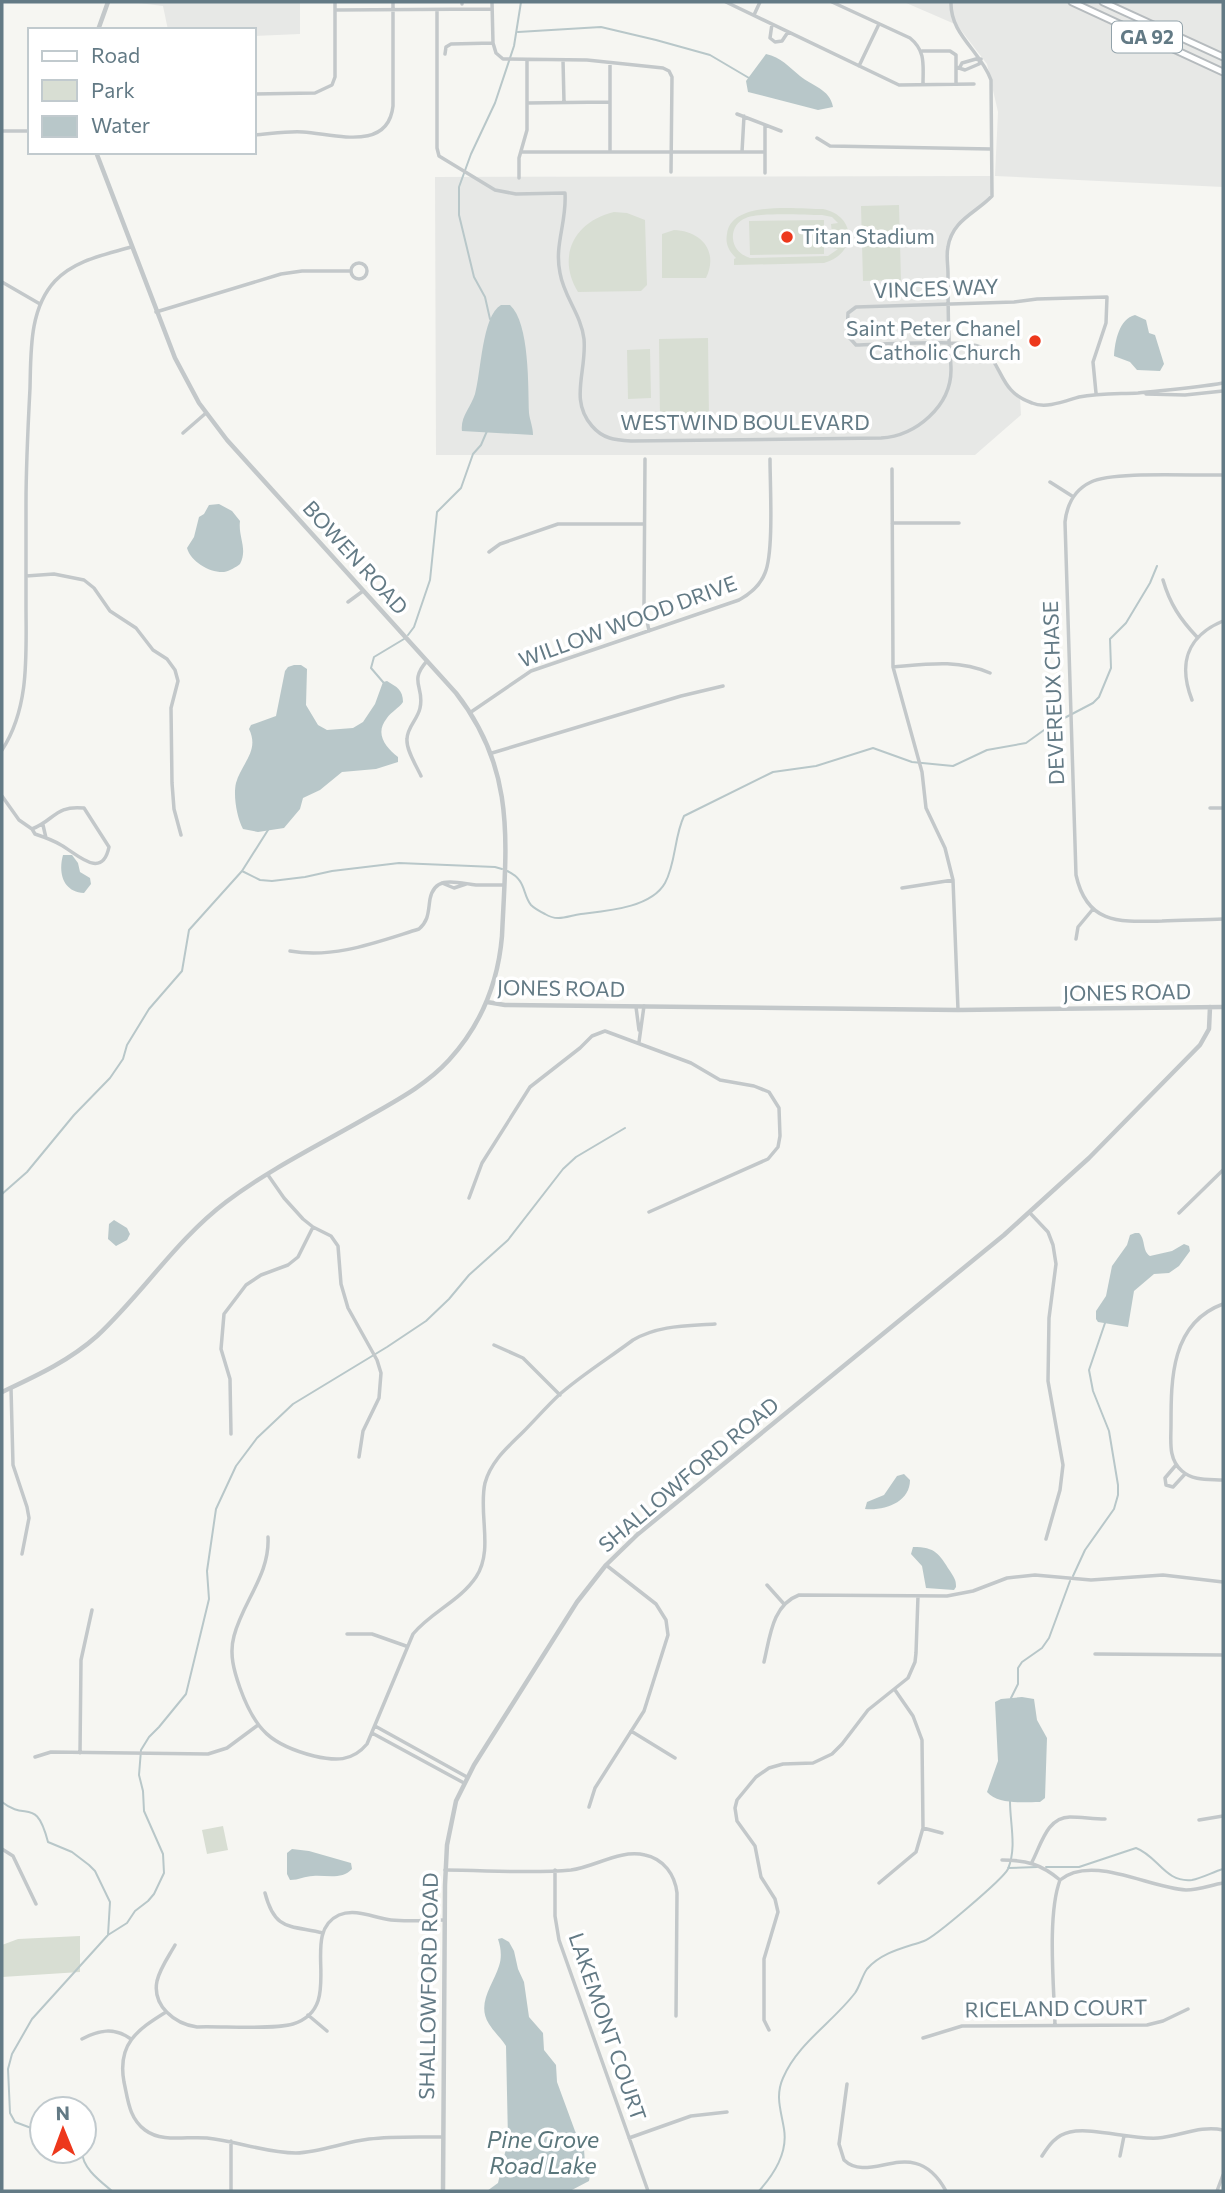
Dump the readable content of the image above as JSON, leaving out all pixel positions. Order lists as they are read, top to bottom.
{
  "streets": {
    "main road": ["GA 92"],
    "street": [
      "VINCES WAY",
      "WESTWIND BOULEVARD",
      "BOWEN ROAD",
      "WILLOW WOOD DRIVE",
      "DEVEREUX CHASE",
      "JONES ROAD",
      "SHALLOWFORD ROAD",
      "RICELAND COURT",
      "LAKEMONT COURT"
    ]
  },
  "crossings": [
    ["VINCES WAY", "WESTWIND BOULEVARD"],
    ["BOWEN ROAD", "WILLOW WOOD DRIVE"],
    ["BOWEN ROAD", "JONES ROAD"],
    ["JONES ROAD", "SHALLOWFORD ROAD"]
  ],
  "water": ["Pine Grove Road Lake"],
  "places": ["Titan Stadium", "Saint Peter Chanel Catholic Church"],
  "legend": ["Road", "Park", "Water"],
  "north": "top"
}
